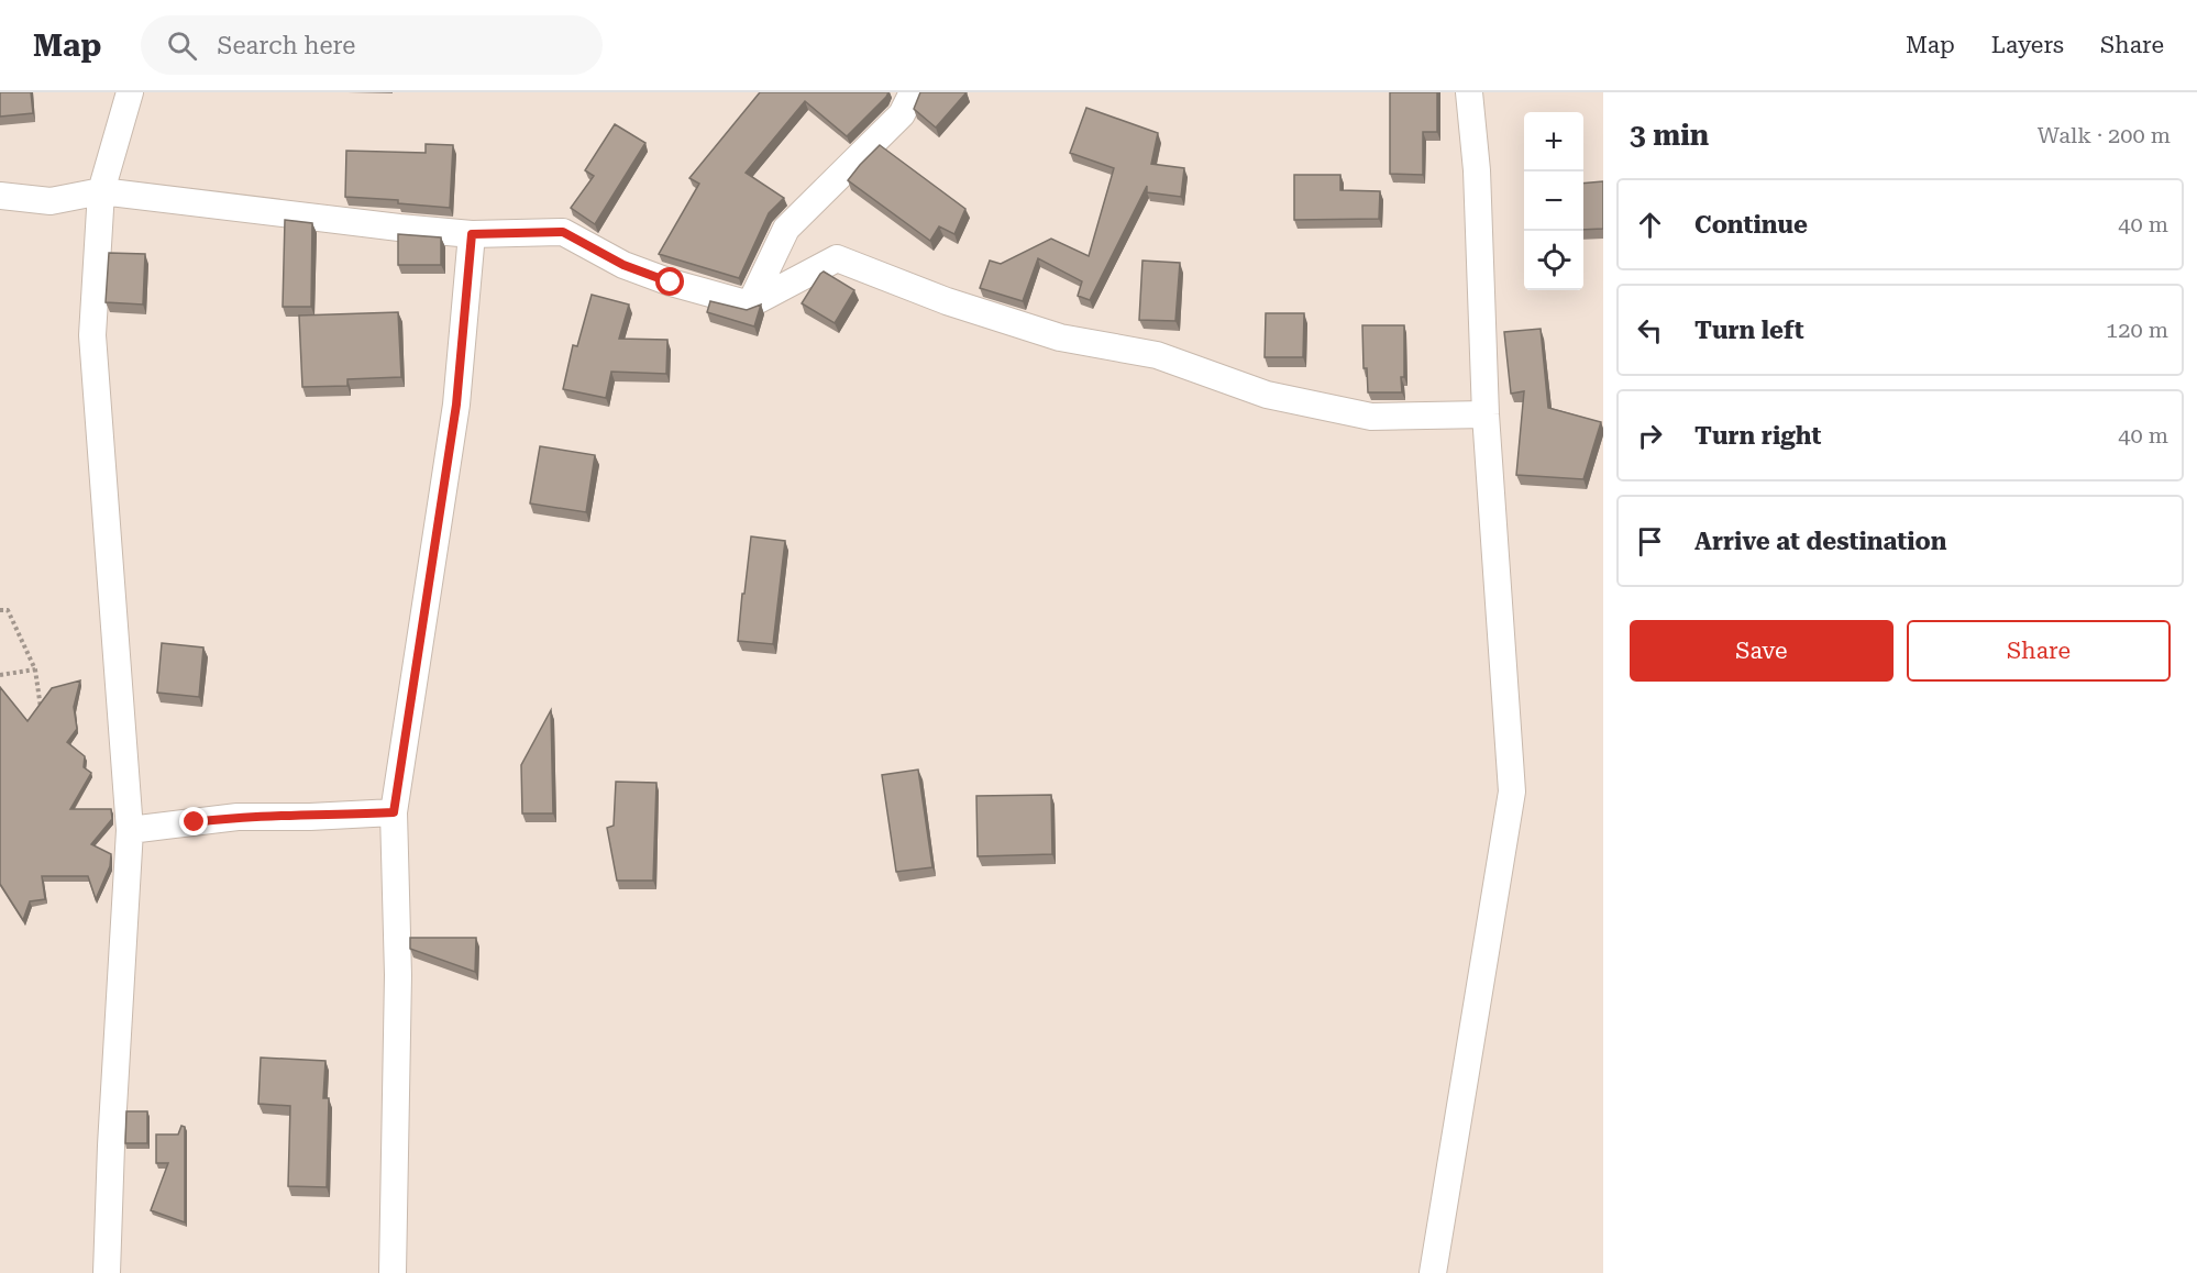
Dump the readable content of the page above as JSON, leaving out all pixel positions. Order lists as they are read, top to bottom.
{
  "page": {
    "header": "Map",
    "search": "Search here",
    "nav": ["Map", "Layers", "Share"],
    "heading": ["3 min", "Walk · 200 m"],
    "map_buttons": ["+", "−"],
    "list": [
      ["Continue", "40 m"],
      ["Turn left", "120 m"],
      ["Turn right", "40 m"],
      "Arrive at destination"
    ],
    "buttons": ["Save", "Share"]
  }
}
